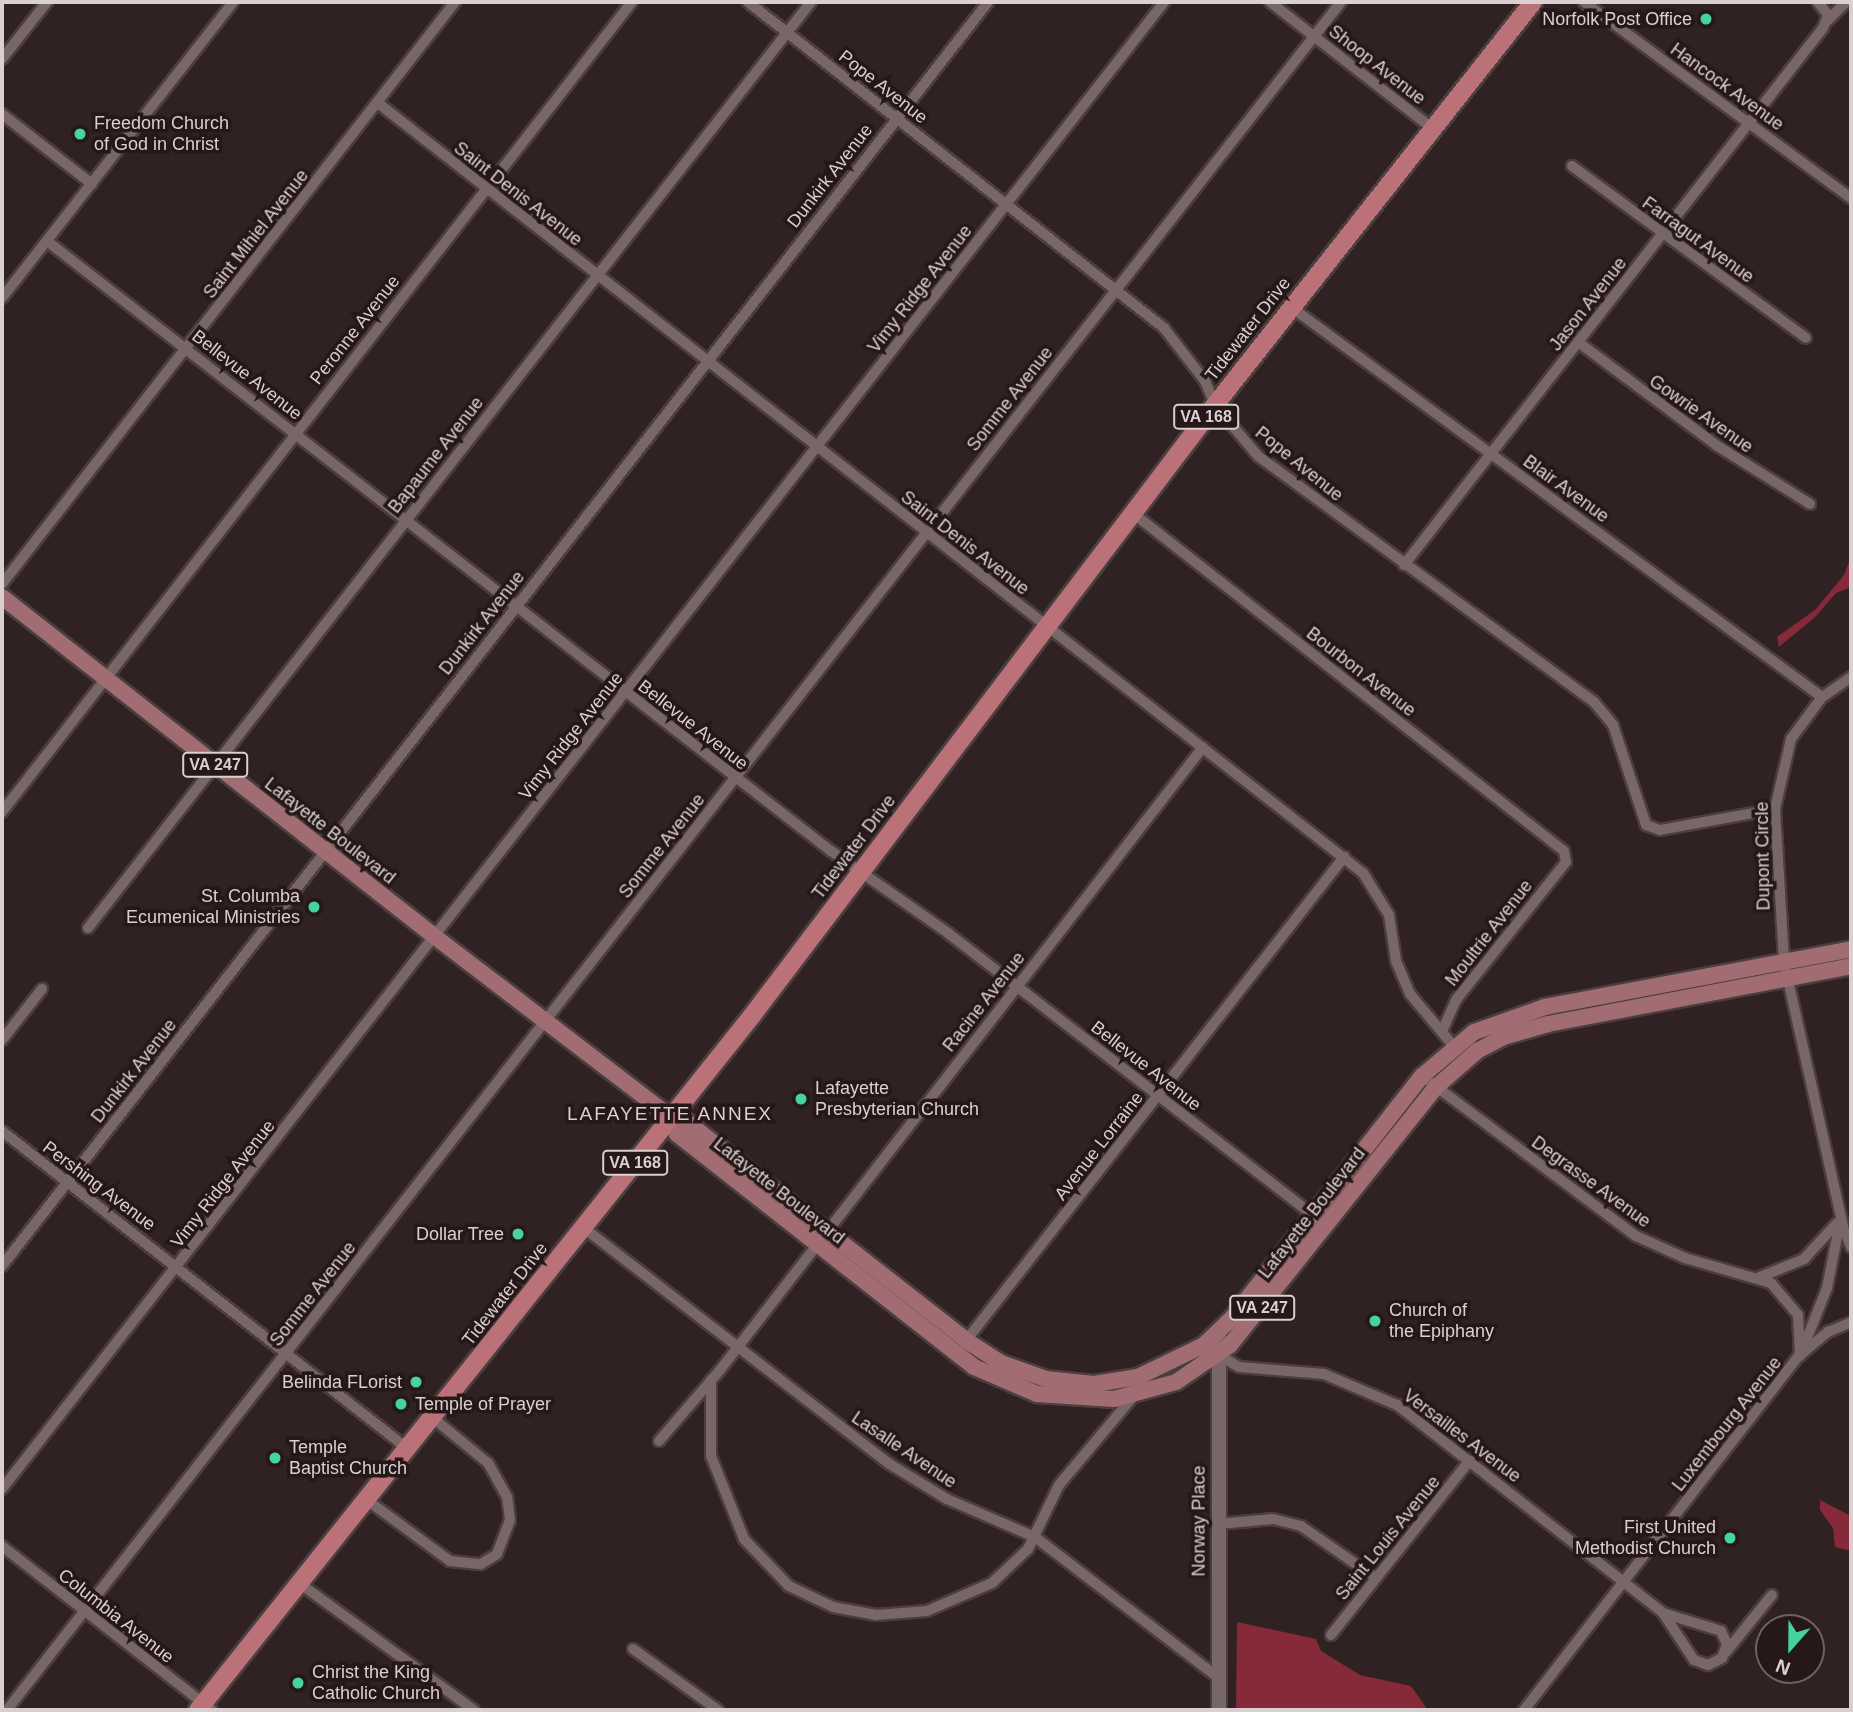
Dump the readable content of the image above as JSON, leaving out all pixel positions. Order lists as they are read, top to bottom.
{
  "streets": {
    "highway": ["Tidewater Drive", "VA 168"],
    "main road": ["VA 247", "Lafayette Boulevard"],
    "street": [
      "Shoop Avenue",
      "Pope Avenue",
      "Hancock Avenue",
      "Dunkirk Avenue",
      "Saint Denis Avenue",
      "Saint Mihiel Avenue",
      "Farragut Avenue",
      "Vimy Ridge Avenue",
      "Jason Avenue",
      "Peronne Avenue",
      "Bellevue Avenue",
      "Somme Avenue",
      "Gowrie Avenue",
      "Bapaume Avenue",
      "Blair Avenue",
      "Bourbon Avenue",
      "Dupont Circle",
      "Moultrie Avenue",
      "Racine Avenue",
      "Avenue Lorraine",
      "Degrasse Avenue",
      "Pershing Avenue",
      "Luxembourg Avenue",
      "Versailles Avenue",
      "Lasalle Avenue",
      "Norway Place",
      "Saint Louis Avenue",
      "Columbia Avenue"
    ]
  },
  "crossings": [
    ["Shoop Avenue", "Tidewater Drive"],
    ["Shoop Avenue", "Somme Avenue"],
    ["Pope Avenue", "Dunkirk Avenue"],
    ["Pope Avenue", "Vimy Ridge Avenue"],
    ["Pope Avenue", "Jason Avenue"],
    ["Pope Avenue", "Tidewater Drive"],
    ["Pope Avenue", "Somme Avenue"],
    ["Pope Avenue", "Bapaume Avenue"],
    ["Pope Avenue", "Dupont Circle"],
    ["Hancock Avenue", "Jason Avenue"],
    ["Dunkirk Avenue", "Saint Denis Avenue"],
    ["Dunkirk Avenue", "Bellevue Avenue"],
    ["Dunkirk Avenue", "Lafayette Boulevard"],
    ["Dunkirk Avenue", "Pershing Avenue"],
    ["Saint Denis Avenue", "Saint Mihiel Avenue"],
    ["Saint Denis Avenue", "Vimy Ridge Avenue"],
    ["Saint Denis Avenue", "Tidewater Drive"],
    ["Saint Denis Avenue", "Peronne Avenue"],
    ["Saint Denis Avenue", "Somme Avenue"],
    ["Saint Denis Avenue", "Bapaume Avenue"],
    ["Saint Denis Avenue", "Lafayette Boulevard"],
    ["Saint Denis Avenue", "Moultrie Avenue"],
    ["Saint Denis Avenue", "Racine Avenue"],
    ["Saint Denis Avenue", "Avenue Lorraine"],
    ["Saint Mihiel Avenue", "Bellevue Avenue"],
    ["Farragut Avenue", "Jason Avenue"],
    ["Vimy Ridge Avenue", "Bellevue Avenue"],
    ["Vimy Ridge Avenue", "Lafayette Boulevard"],
    ["Vimy Ridge Avenue", "Pershing Avenue"],
    ["Jason Avenue", "Gowrie Avenue"],
    ["Jason Avenue", "Blair Avenue"],
    ["Tidewater Drive", "Bellevue Avenue"],
    ["Tidewater Drive", "Blair Avenue"],
    ["Tidewater Drive", "Bourbon Avenue"],
    ["Tidewater Drive", "Lafayette Boulevard"],
    ["Tidewater Drive", "Pershing Avenue"],
    ["Tidewater Drive", "Lasalle Avenue"],
    ["Tidewater Drive", "Columbia Avenue"],
    ["Peronne Avenue", "Bellevue Avenue"],
    ["Peronne Avenue", "Lafayette Boulevard"],
    ["Bellevue Avenue", "Somme Avenue"],
    ["Bellevue Avenue", "Bapaume Avenue"],
    ["Bellevue Avenue", "Lafayette Boulevard"],
    ["Bellevue Avenue", "Racine Avenue"],
    ["Bellevue Avenue", "Avenue Lorraine"],
    ["Somme Avenue", "Lafayette Boulevard"],
    ["Somme Avenue", "Pershing Avenue"],
    ["Somme Avenue", "Columbia Avenue"],
    ["Bapaume Avenue", "Lafayette Boulevard"],
    ["Blair Avenue", "Dupont Circle"],
    ["Bourbon Avenue", "Moultrie Avenue"],
    ["Lafayette Boulevard", "Dupont Circle"],
    ["Lafayette Boulevard", "Racine Avenue"],
    ["Lafayette Boulevard", "Avenue Lorraine"],
    ["Lafayette Boulevard", "Degrasse Avenue"],
    ["Lafayette Boulevard", "Versailles Avenue"],
    ["Lafayette Boulevard", "Norway Place"],
    ["Dupont Circle", "Luxembourg Avenue"],
    ["Racine Avenue", "Lasalle Avenue"],
    ["Degrasse Avenue", "Luxembourg Avenue"],
    ["Luxembourg Avenue", "Versailles Avenue"],
    ["Versailles Avenue", "Norway Place"],
    ["Versailles Avenue", "Saint Louis Avenue"],
    ["Lasalle Avenue", "Norway Place"]
  ],
  "districts": ["LAFAYETTE ANNEX"],
  "places": [
    "Norfolk Post Office",
    "Freedom Church of God in Christ",
    "St. Columba Ecumenical Ministries",
    "Lafayette Presbyterian Church",
    "Dollar Tree",
    "Church of the Epiphany",
    "Belinda FLorist",
    "Temple of Prayer",
    "Temple Baptist Church",
    "First United Methodist Church",
    "Christ the King Catholic Church"
  ],
  "north": "bottom"
}
